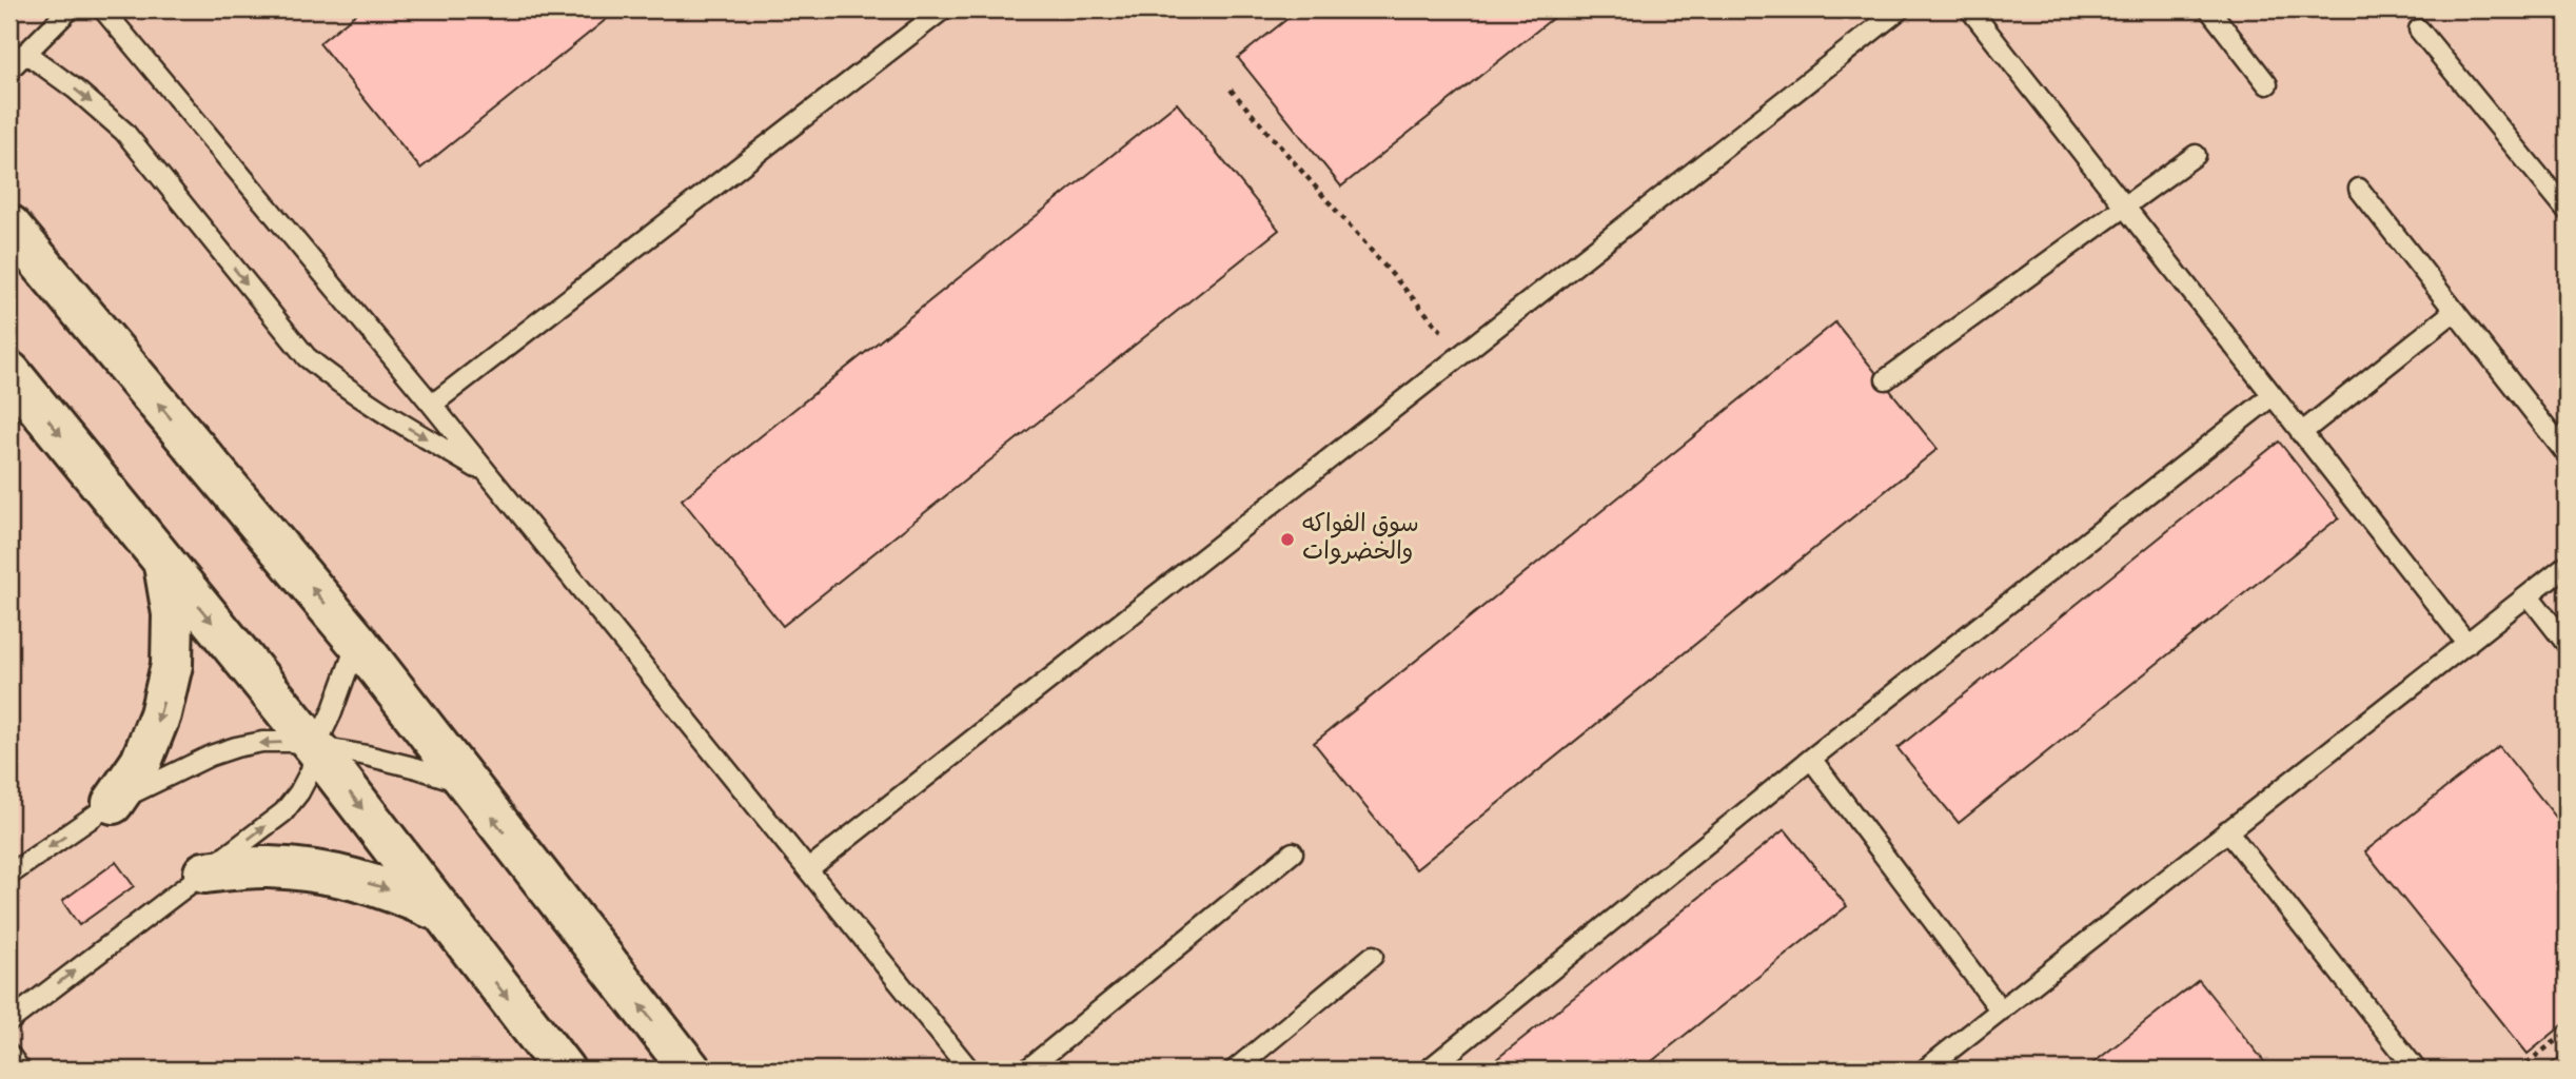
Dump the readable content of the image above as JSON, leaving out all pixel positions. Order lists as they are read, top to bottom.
{
  "places": ["سوق الفواكه والخضروات"]
}
